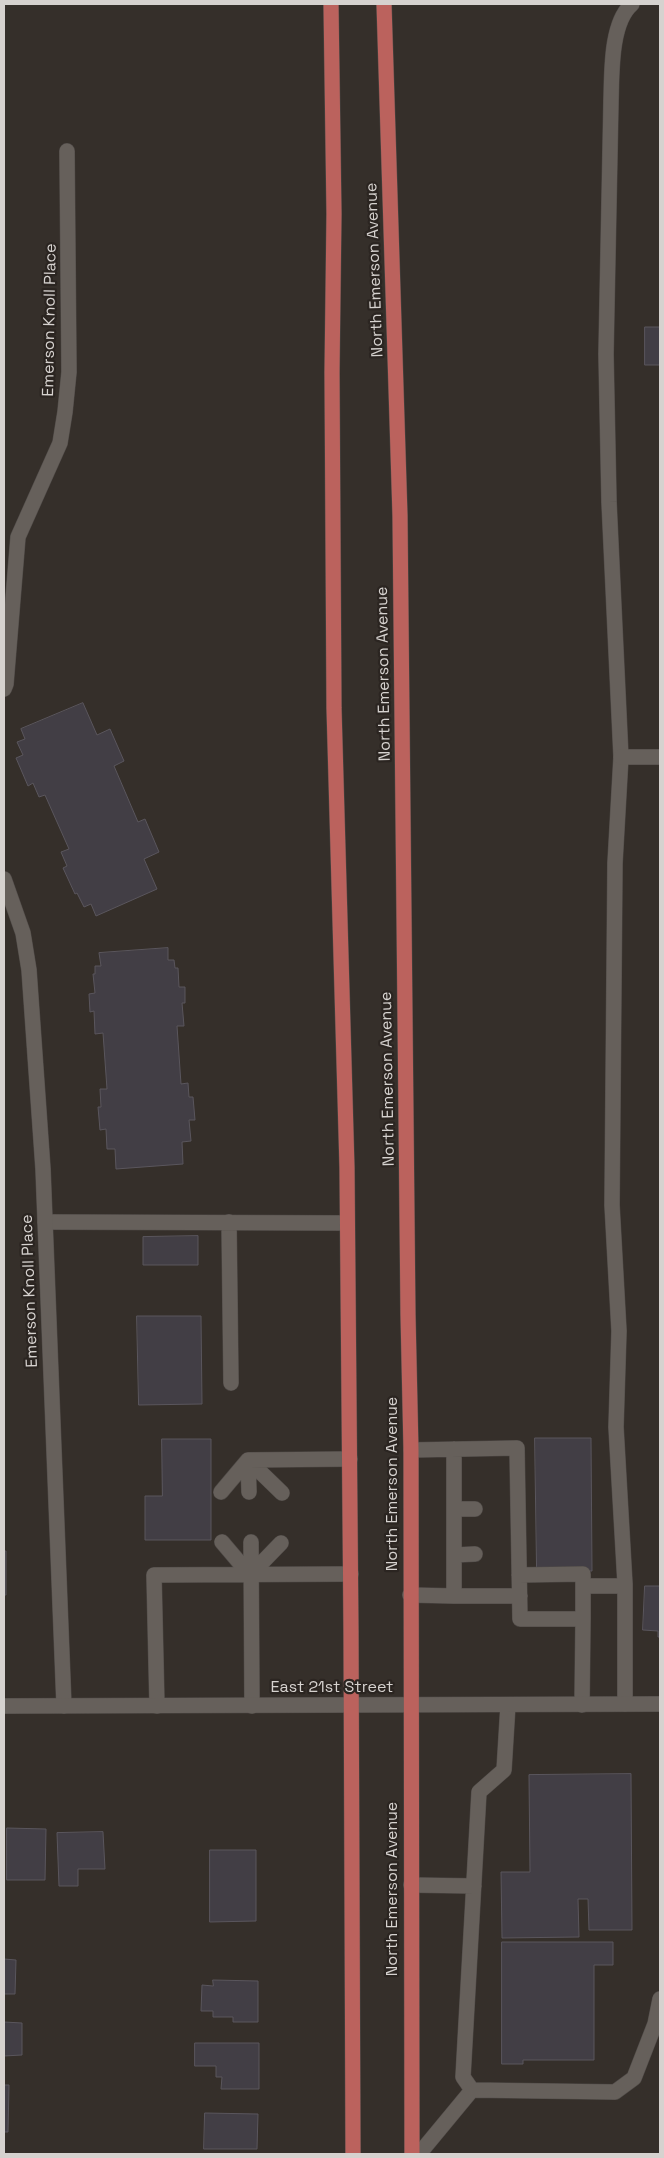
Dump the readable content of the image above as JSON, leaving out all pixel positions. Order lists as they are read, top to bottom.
{
  "streets": {
    "main road": ["North Emerson Avenue"],
    "street": ["Emerson Knoll Place", "East 21st Street"]
  },
  "crossings": [
    ["North Emerson Avenue", "East 21st Street"],
    ["Emerson Knoll Place", "East 21st Street"]
  ]
}
